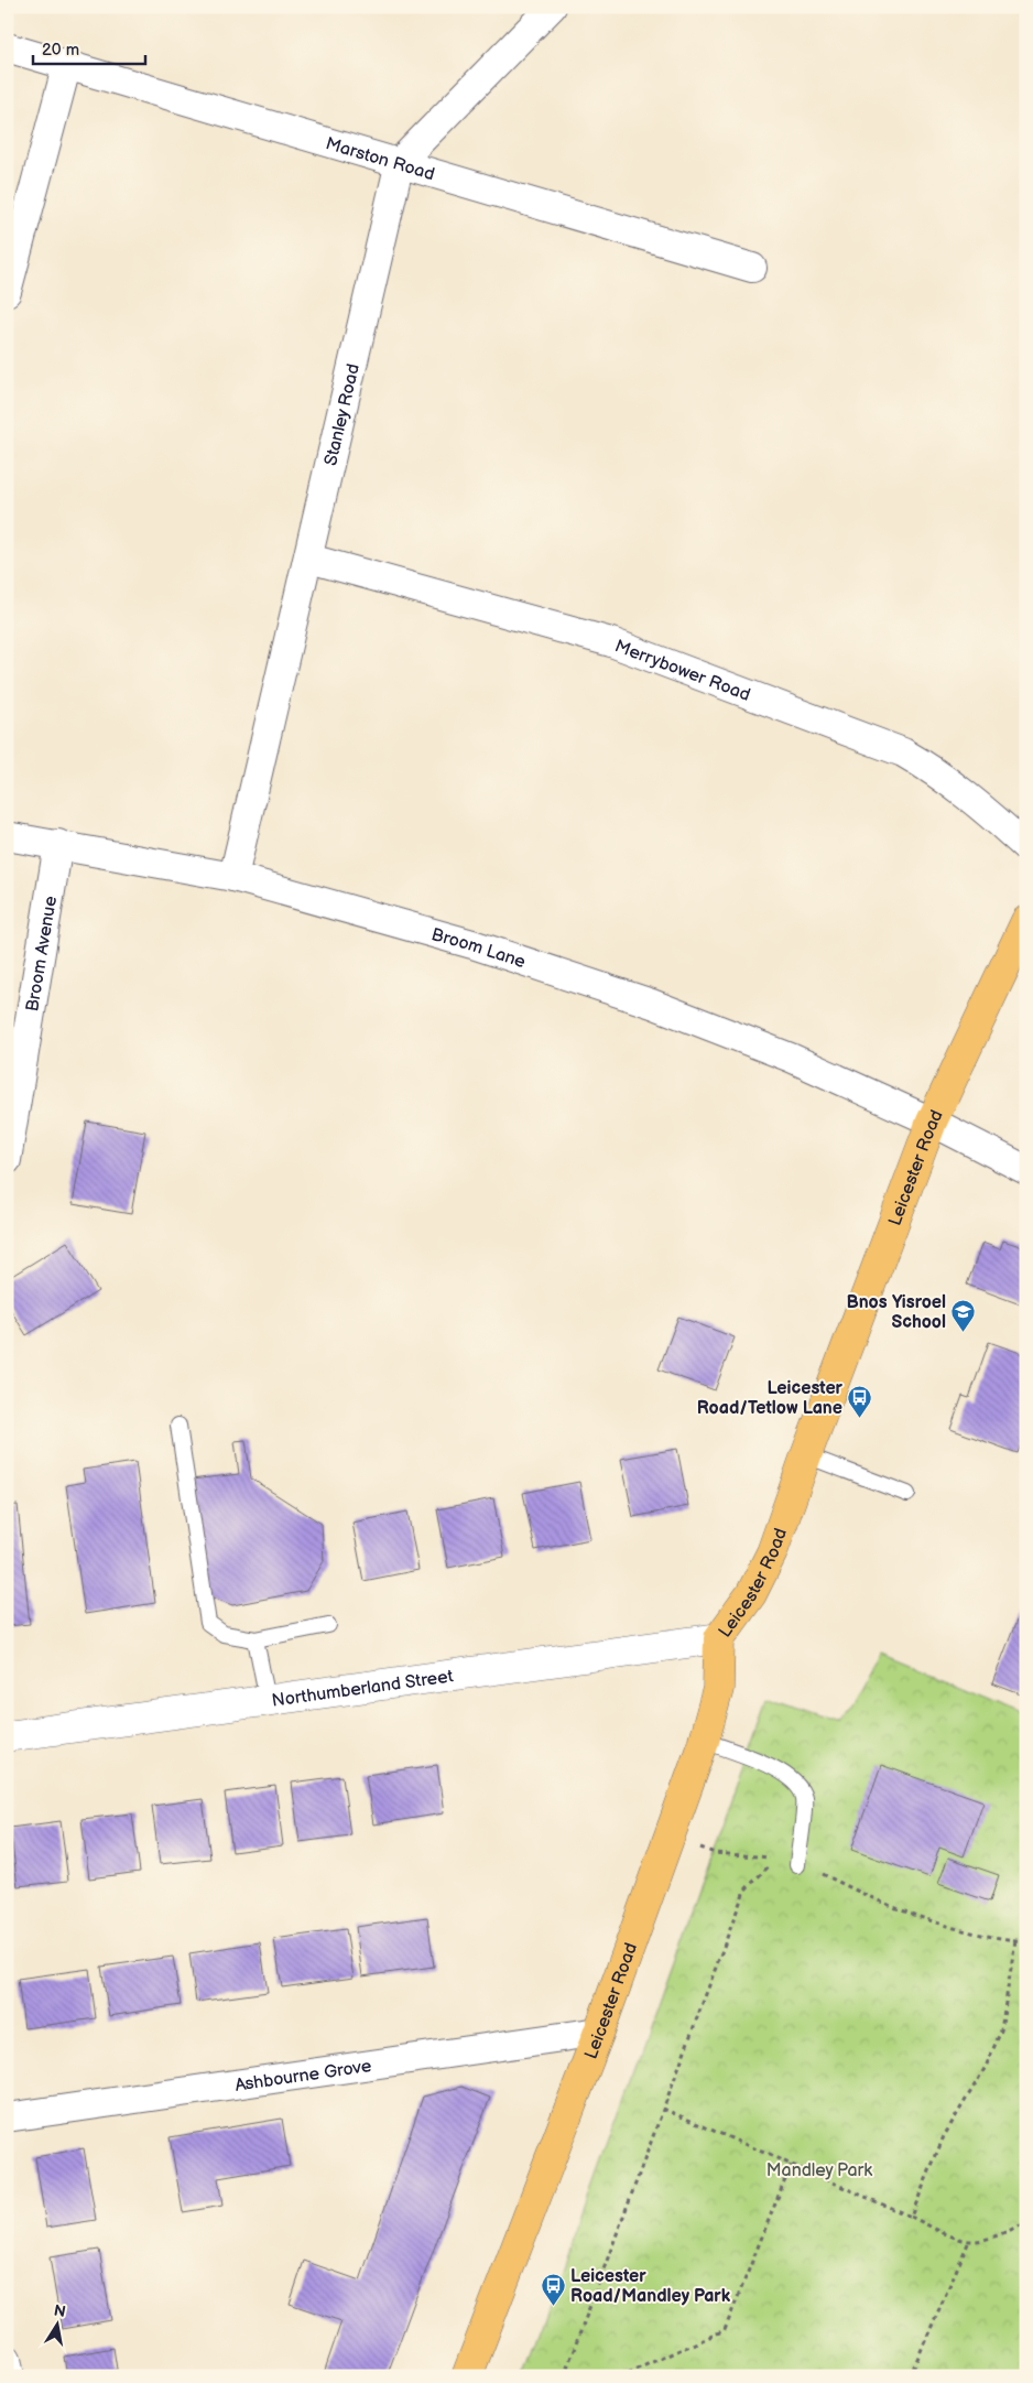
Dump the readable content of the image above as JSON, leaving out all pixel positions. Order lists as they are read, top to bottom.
{
  "streets": {
    "main road": ["Leicester Road"],
    "street": [
      "Marston Road",
      "Stanley Road",
      "Merrybower Road",
      "Broom Lane",
      "Broom Avenue",
      "Northumberland Street",
      "Ashbourne Grove"
    ]
  },
  "crossings": [
    ["Marston Road", "Stanley Road"],
    ["Stanley Road", "Merrybower Road"],
    ["Stanley Road", "Broom Lane"],
    ["Broom Lane", "Broom Avenue"],
    ["Broom Lane", "Leicester Road"],
    ["Leicester Road", "Northumberland Street"],
    ["Leicester Road", "Ashbourne Grove"]
  ],
  "parks": ["Mandley Park"],
  "places": {
    "school or university": ["Bnos Yisroel School"],
    "bus stop": ["Leicester Road/Tetlow Lane", "Leicester Road/Mandley Park"]
  },
  "scale_bar": "20 m",
  "north": "top"
}
